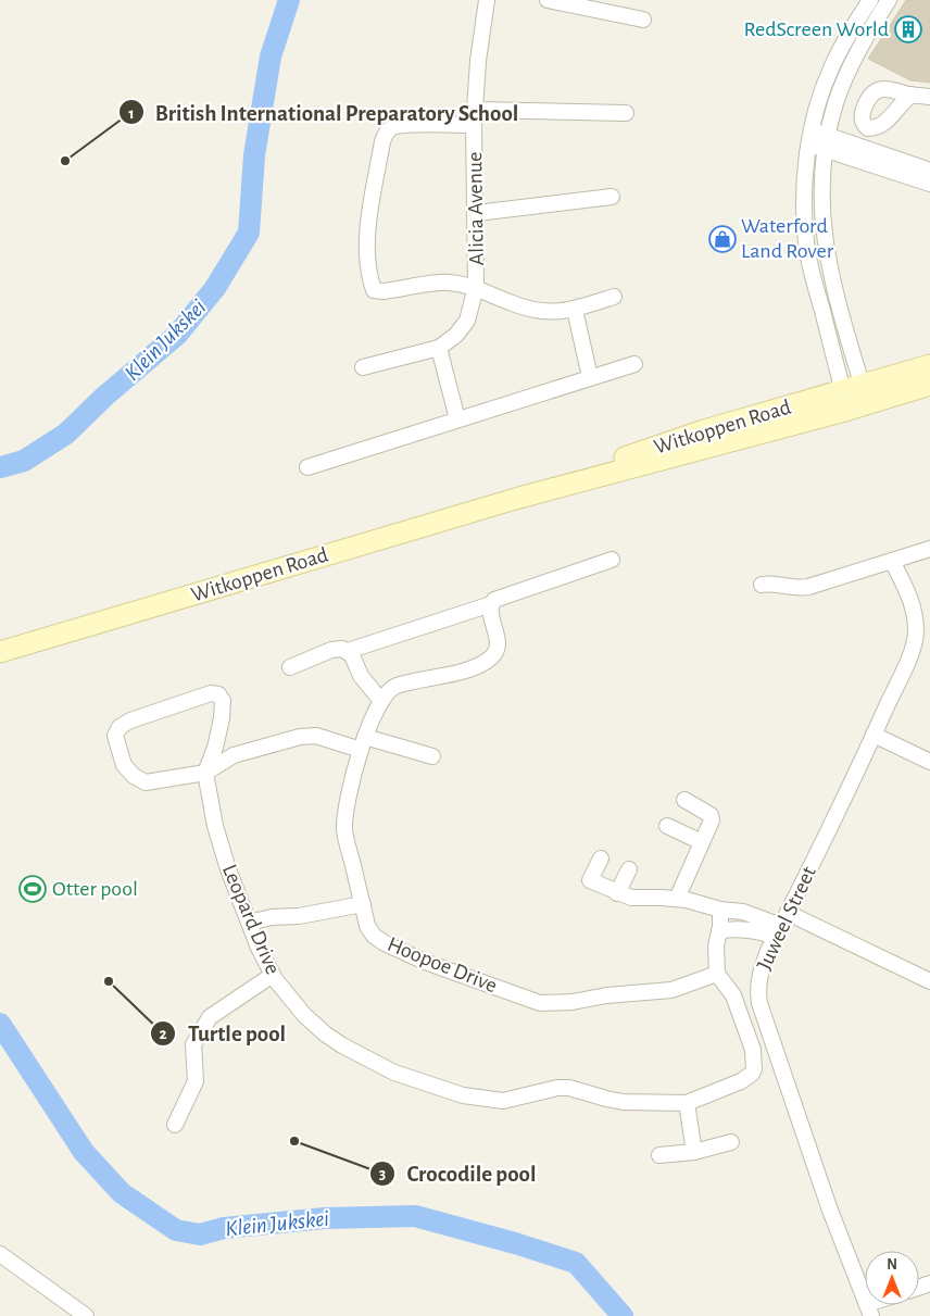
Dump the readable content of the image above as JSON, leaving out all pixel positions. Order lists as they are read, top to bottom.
{
  "streets": {
    "main road": ["Witkoppen Road"],
    "street": [
      "Alicia Avenue",
      "Juweel Street",
      "Leopard Drive",
      "Hoopoe Drive"
    ]
  },
  "crossings": [
    ["Leopard Drive", "Hoopoe Drive"]
  ],
  "water": ["Klein Jukskei"],
  "places": {
    "building": ["RedScreen World"],
    "other": ["British International Preparatory School", "Turtle pool", "Crocodile pool"],
    "shop": ["Waterford Land Rover"],
    "sports": ["Otter pool"]
  },
  "north": "top"
}
